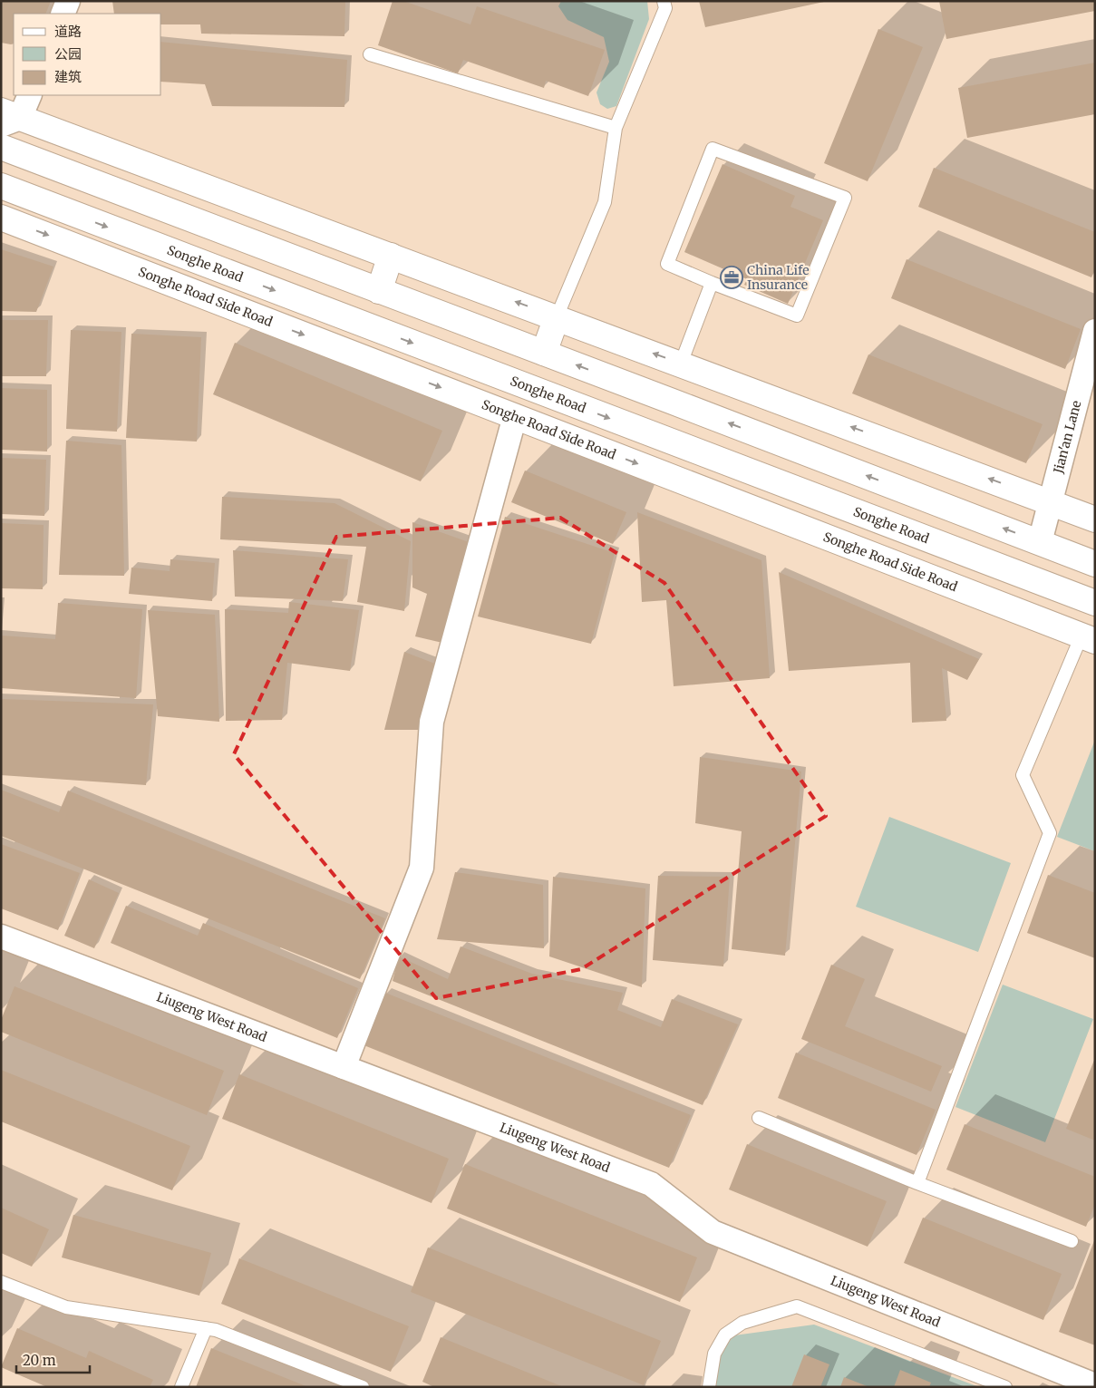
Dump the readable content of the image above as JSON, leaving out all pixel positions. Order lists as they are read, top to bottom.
{
  "streets": {
    "street": [
      "Songhe Road",
      "Songhe Road Side Road",
      "Jian'an Lane",
      "Liugeng West Road"
    ]
  },
  "places": {
    "office": ["China Life Insurance"]
  },
  "legend": ["道路", "公园", "建筑"],
  "scale_bar": "20 m"
}
